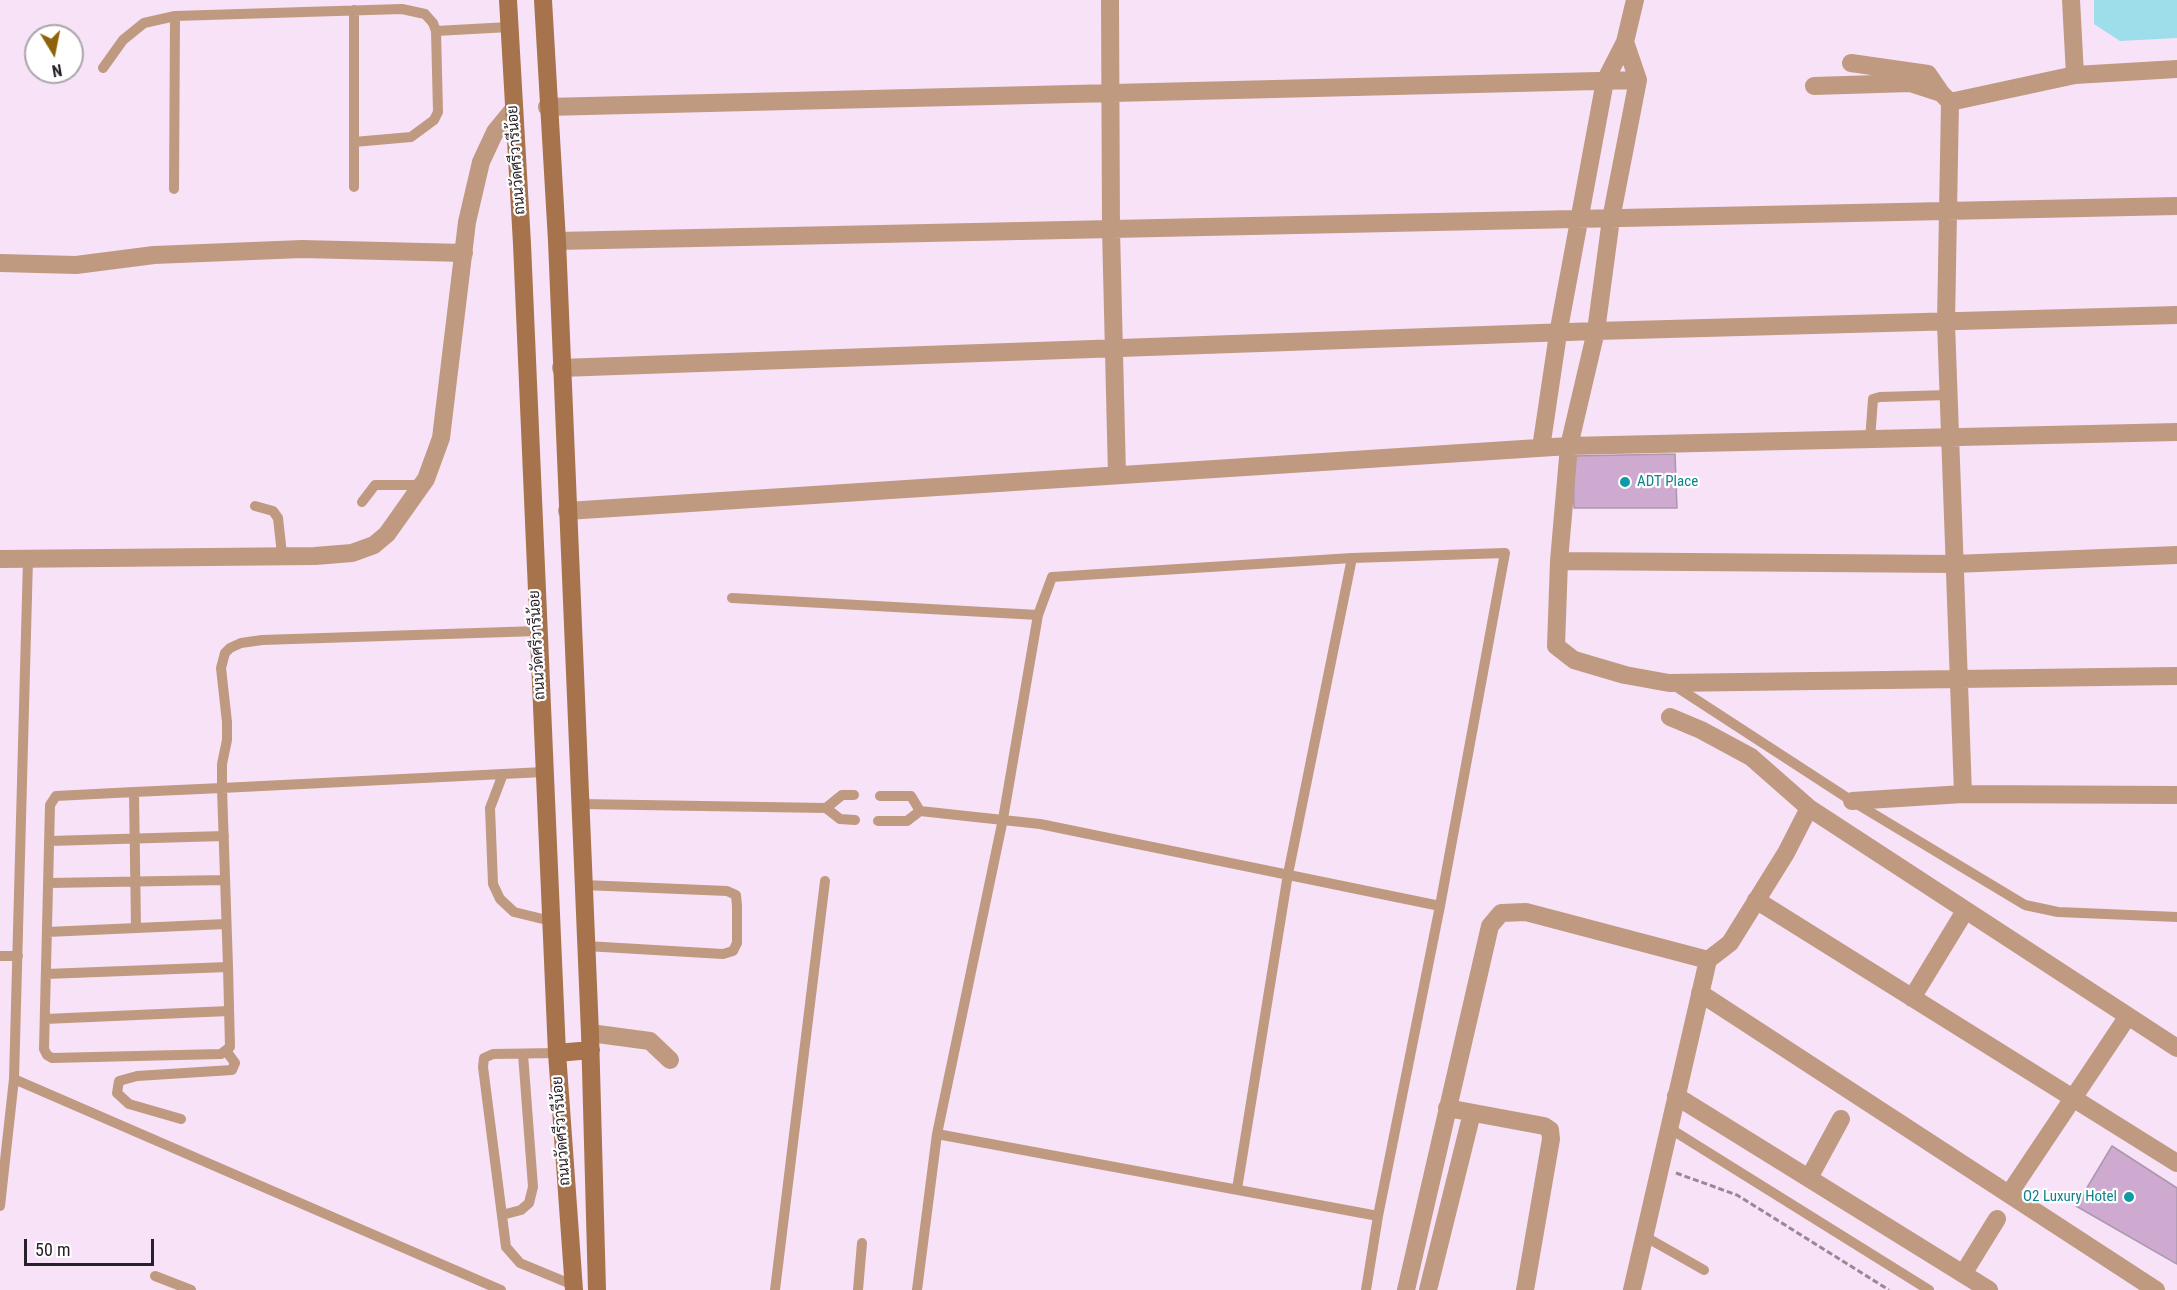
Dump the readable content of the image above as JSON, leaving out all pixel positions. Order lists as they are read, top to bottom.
{
  "streets": {
    "main road": ["ถนนวัดศรีวารีน้อย"]
  },
  "places": ["ADT Place", "O2 Luxury Hotel"],
  "scale_bar": "50 m",
  "north": "bottom"
}
